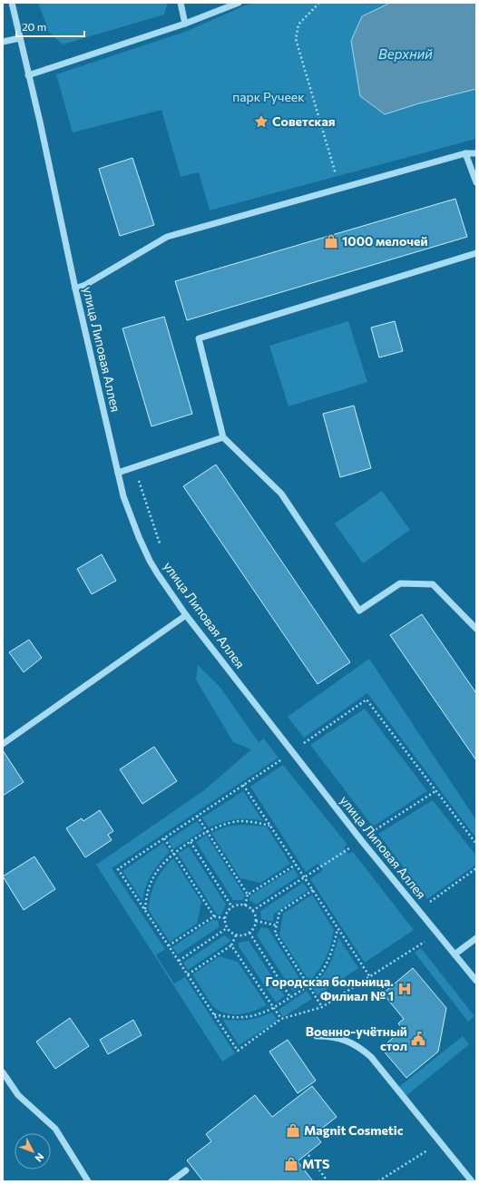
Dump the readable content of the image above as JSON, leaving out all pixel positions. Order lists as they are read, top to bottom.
{
  "streets": {
    "street": ["улица Липовая Аллея"]
  },
  "water": ["Верхний"],
  "parks": ["парк Ручеек"],
  "places": {
    "place": ["Советская"],
    "shop": ["1000 мелочей", "Magnit Cosmetic", "MTS"],
    "hospital": ["Городская больница. Филиал № 1"],
    "public building": ["Военно-учётный стол"]
  },
  "scale_bar": "20 m",
  "north": "bottom right"
}
